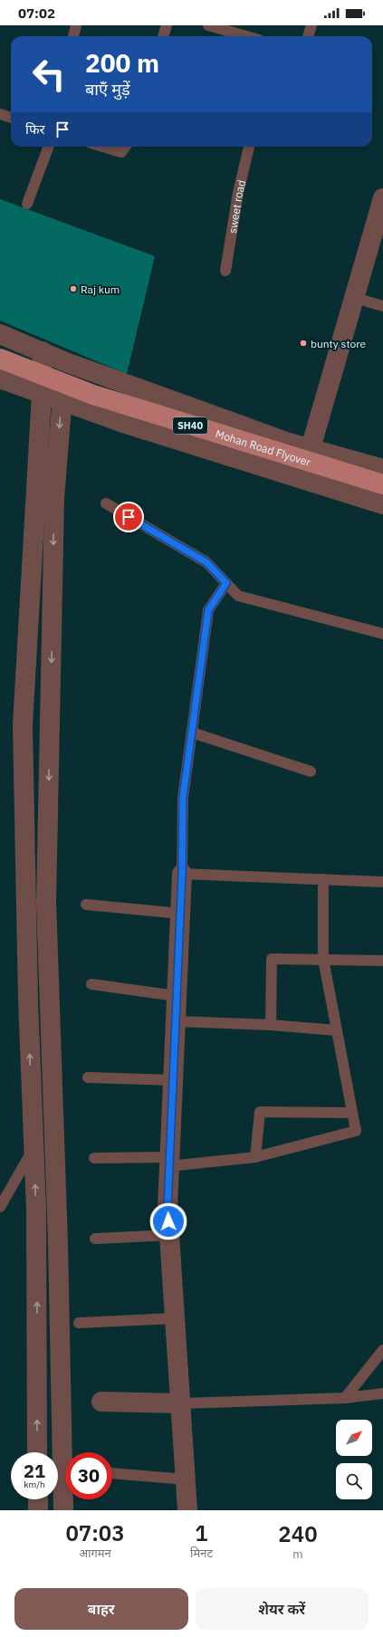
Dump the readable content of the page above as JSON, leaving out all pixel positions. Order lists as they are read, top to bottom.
{
  "streets": {
    "main road": ["SH40", "Mohan Road Flyover"],
    "lane": ["sweet road"]
  },
  "places": ["Raj kum", "bunty store"],
  "north": "top right",
  "page": {
    "status": "07:02",
    "turn": ["200 m", "बाएँ मुड़ें"],
    "then": "फिर",
    "speed": "21 km/h",
    "limit": "30",
    "eta": [
      "07:03",
      "आगमन",
      "1",
      "मिनट",
      "240",
      "m"
    ],
    "buttons": ["बाहर", "शेयर करें"]
  }
}
